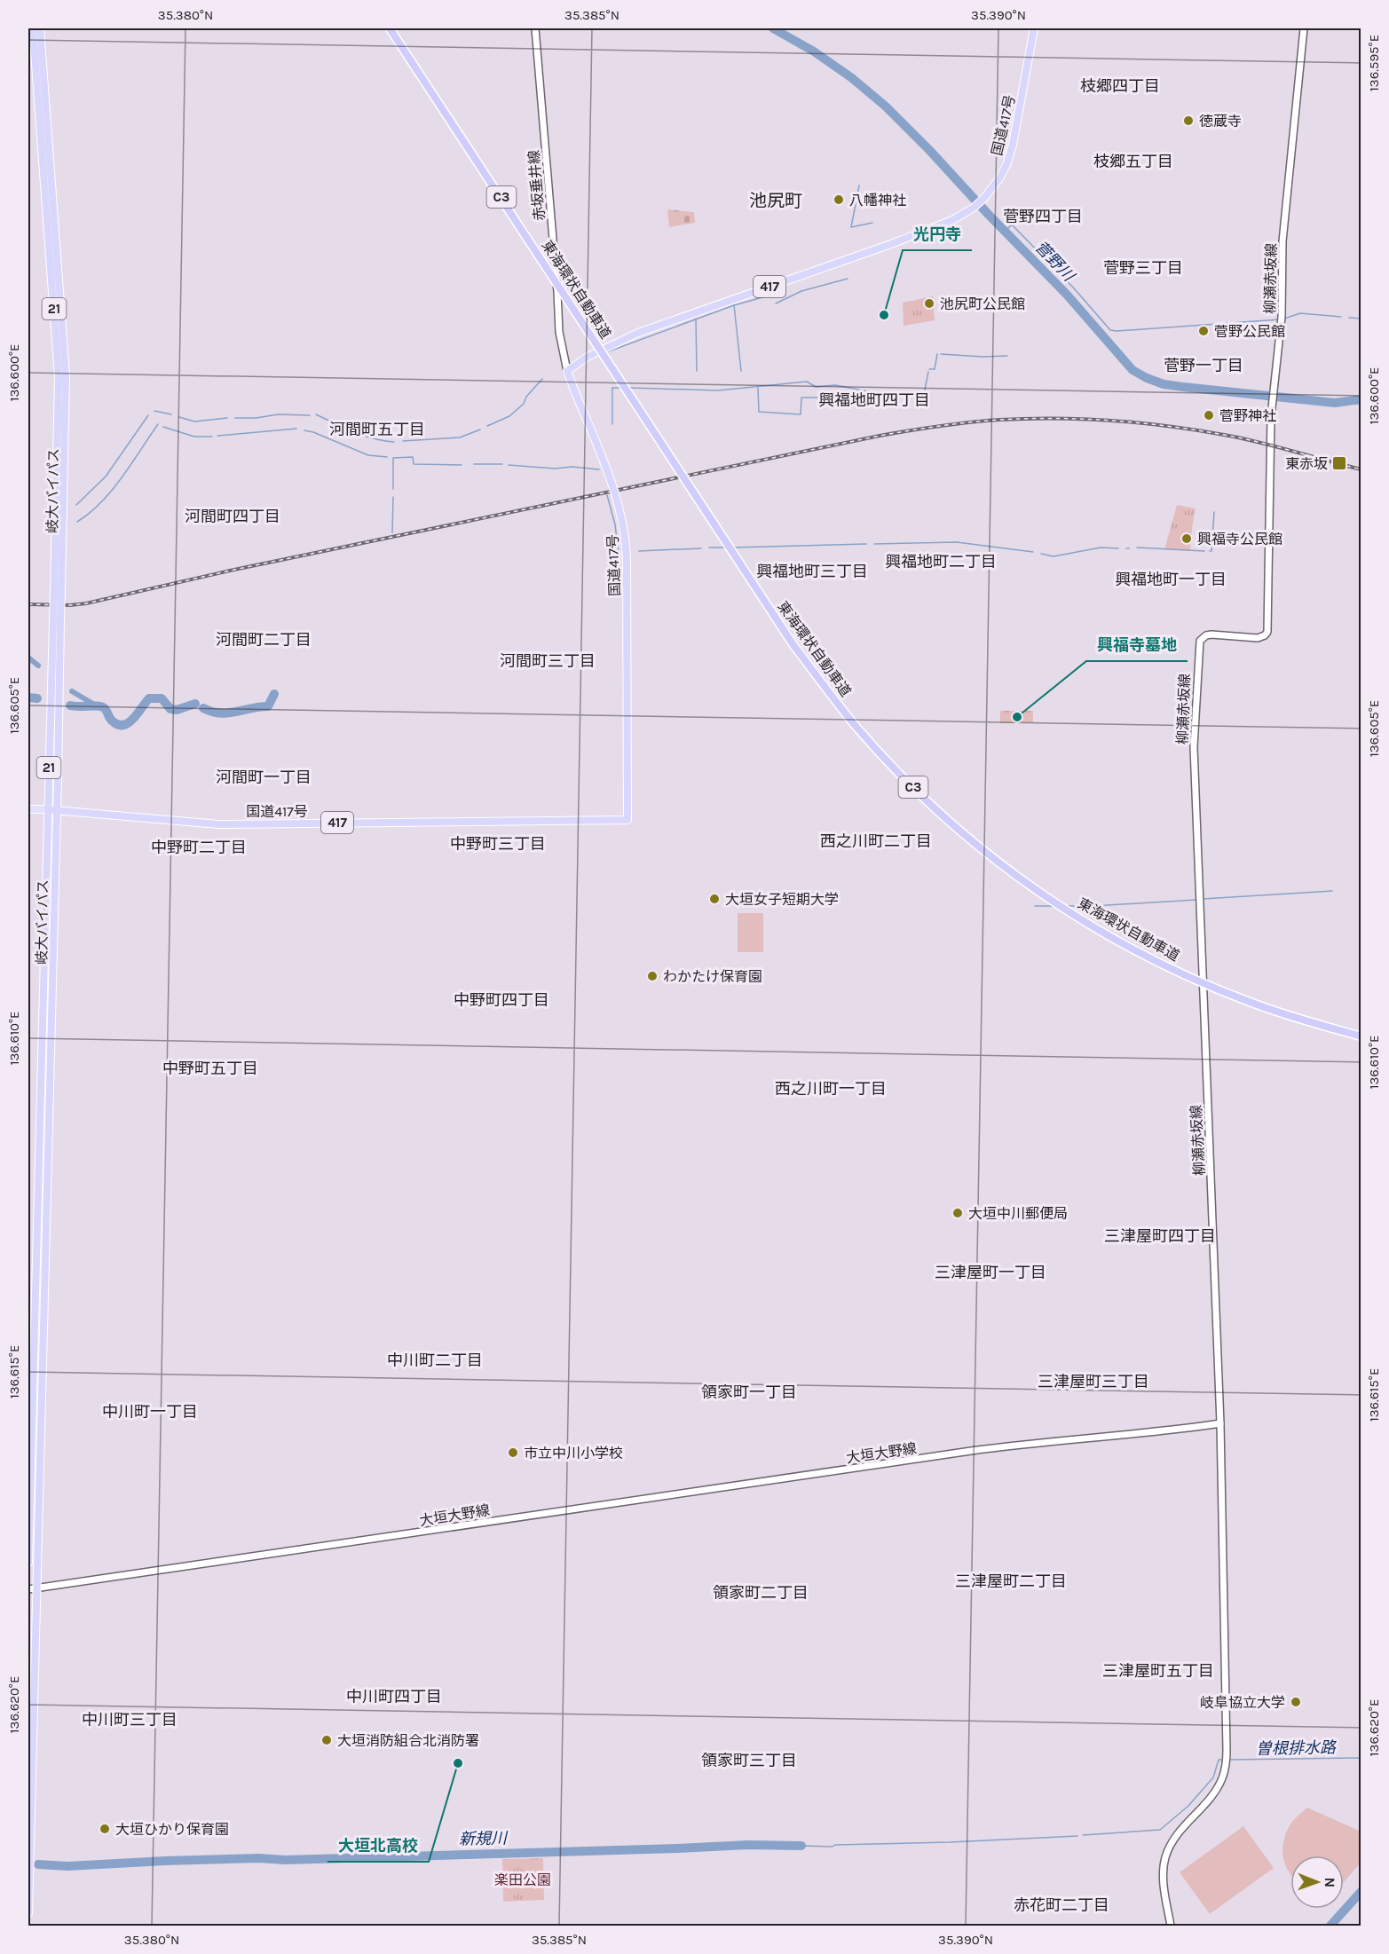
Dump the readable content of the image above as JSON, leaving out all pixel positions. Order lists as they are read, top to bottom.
{
  "streets": {
    "highway": [
      "国道417号",
      "C3",
      "417",
      "東海環状自動車道",
      "21",
      "岐大バイパス"
    ],
    "main road": ["赤坂垂井線", "柳瀬赤坂線", "大垣大野線"]
  },
  "crossings": [
    ["国道417号", "赤坂垂井線"],
    ["国道417号", "岐大バイパス"],
    ["柳瀬赤坂線", "大垣大野線"],
    ["岐大バイパス", "大垣大野線"]
  ],
  "districts": [
    "枝郷四丁目",
    "枝郷五丁目",
    "池尻町",
    "菅野四丁目",
    "菅野三丁目",
    "菅野一丁目",
    "興福地町四丁目",
    "河間町五丁目",
    "河間町四丁目",
    "興福地町二丁目",
    "興福地町三丁目",
    "興福地町一丁目",
    "河間町二丁目",
    "河間町三丁目",
    "河間町一丁目",
    "西之川町二丁目",
    "中野町三丁目",
    "中野町二丁目",
    "中野町四丁目",
    "中野町五丁目",
    "西之川町一丁目",
    "三津屋町四丁目",
    "三津屋町一丁目",
    "中川町二丁目",
    "三津屋町三丁目",
    "領家町一丁目",
    "中川町一丁目",
    "三津屋町二丁目",
    "領家町二丁目",
    "三津屋町五丁目",
    "中川町四丁目",
    "中川町三丁目",
    "領家町三丁目",
    "赤花町二丁目"
  ],
  "water": ["菅野川", "曽根排水路", "新規川"],
  "parks": ["楽田公園"],
  "places": {
    "other": [
      "徳蔵寺",
      "八幡神社",
      "池尻町公民館",
      "光円寺",
      "菅野公民館",
      "菅野神社",
      "興福寺公民館",
      "興福寺墓地",
      "大垣女子短期大学",
      "わかたけ保育園",
      "大垣中川郵便局",
      "市立中川小学校",
      "岐阜協立大学",
      "大垣消防組合北消防署",
      "大垣北高校",
      "大垣ひかり保育園"
    ],
    "transit": ["東赤坂"]
  },
  "north": "right",
  "coordinates": [
    "35.380°N",
    "35.385°N",
    "35.390°N",
    "136.595°E",
    "136.600°E",
    "136.605°E",
    "136.610°E",
    "136.615°E",
    "136.620°E"
  ]
}
